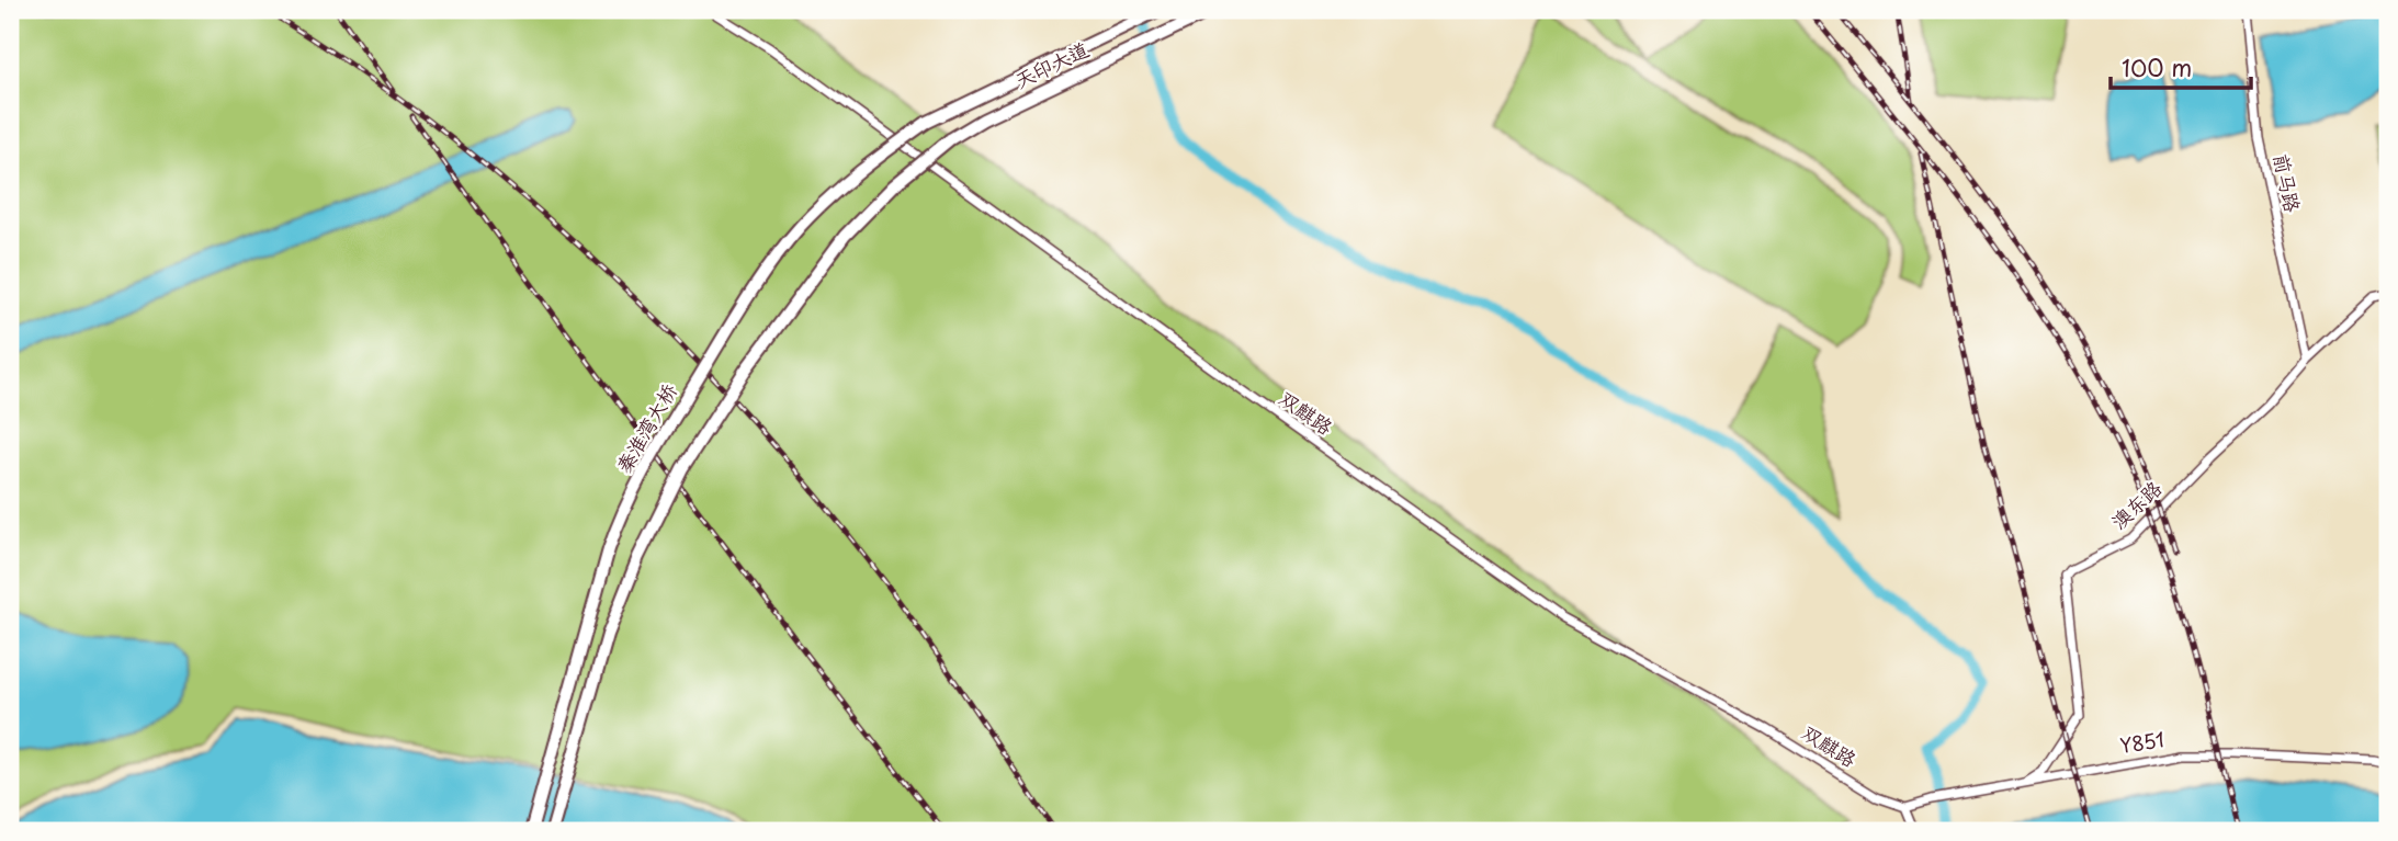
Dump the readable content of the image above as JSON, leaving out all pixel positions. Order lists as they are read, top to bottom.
{
  "streets": {
    "main road": ["天印大道", "秦淮湾大桥"],
    "street": [
      "前马路",
      "双麒路",
      "澳东路",
      "Y851"
    ]
  },
  "crossings": [
    ["天印大道", "秦淮湾大桥"],
    ["前马路", "澳东路"],
    ["双麒路", "Y851"],
    ["澳东路", "Y851"]
  ],
  "scale_bar": "100 m"
}
